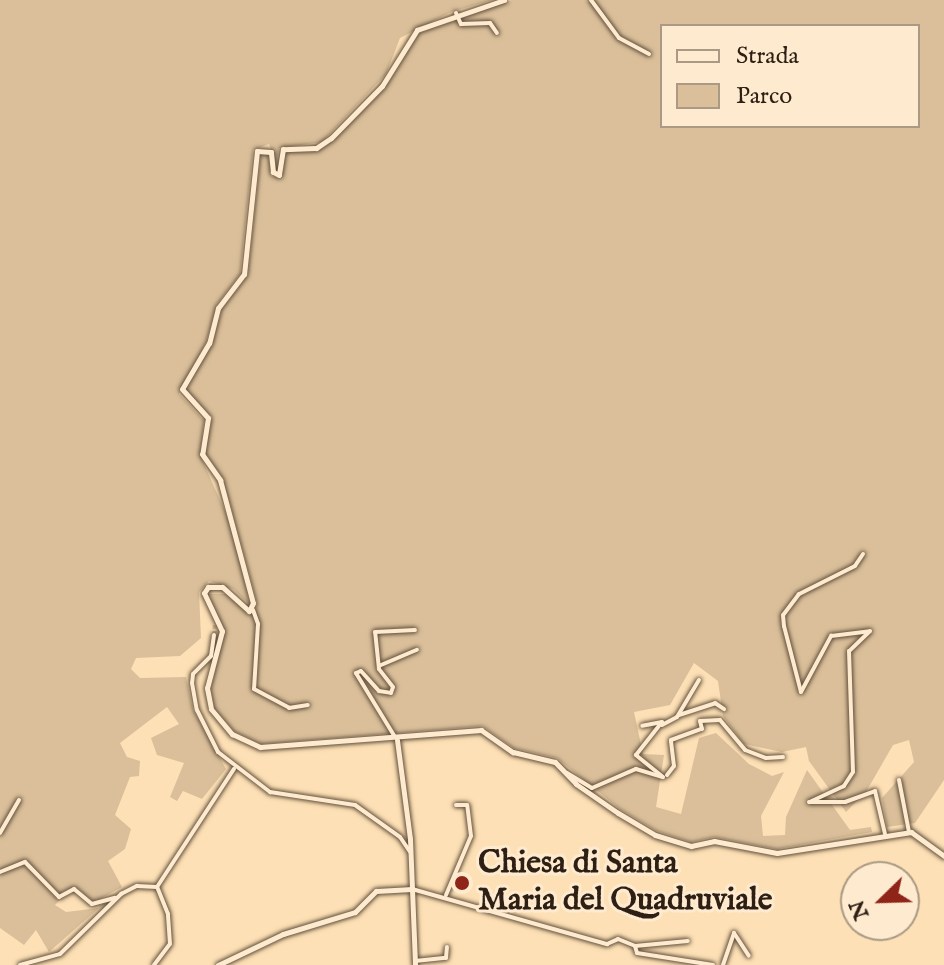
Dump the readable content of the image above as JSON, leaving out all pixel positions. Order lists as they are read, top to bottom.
{
  "places": ["Chiesa di Santa Maria del Quadruviale"],
  "legend": ["Strada", "Parco"],
  "north": "bottom left"
}
